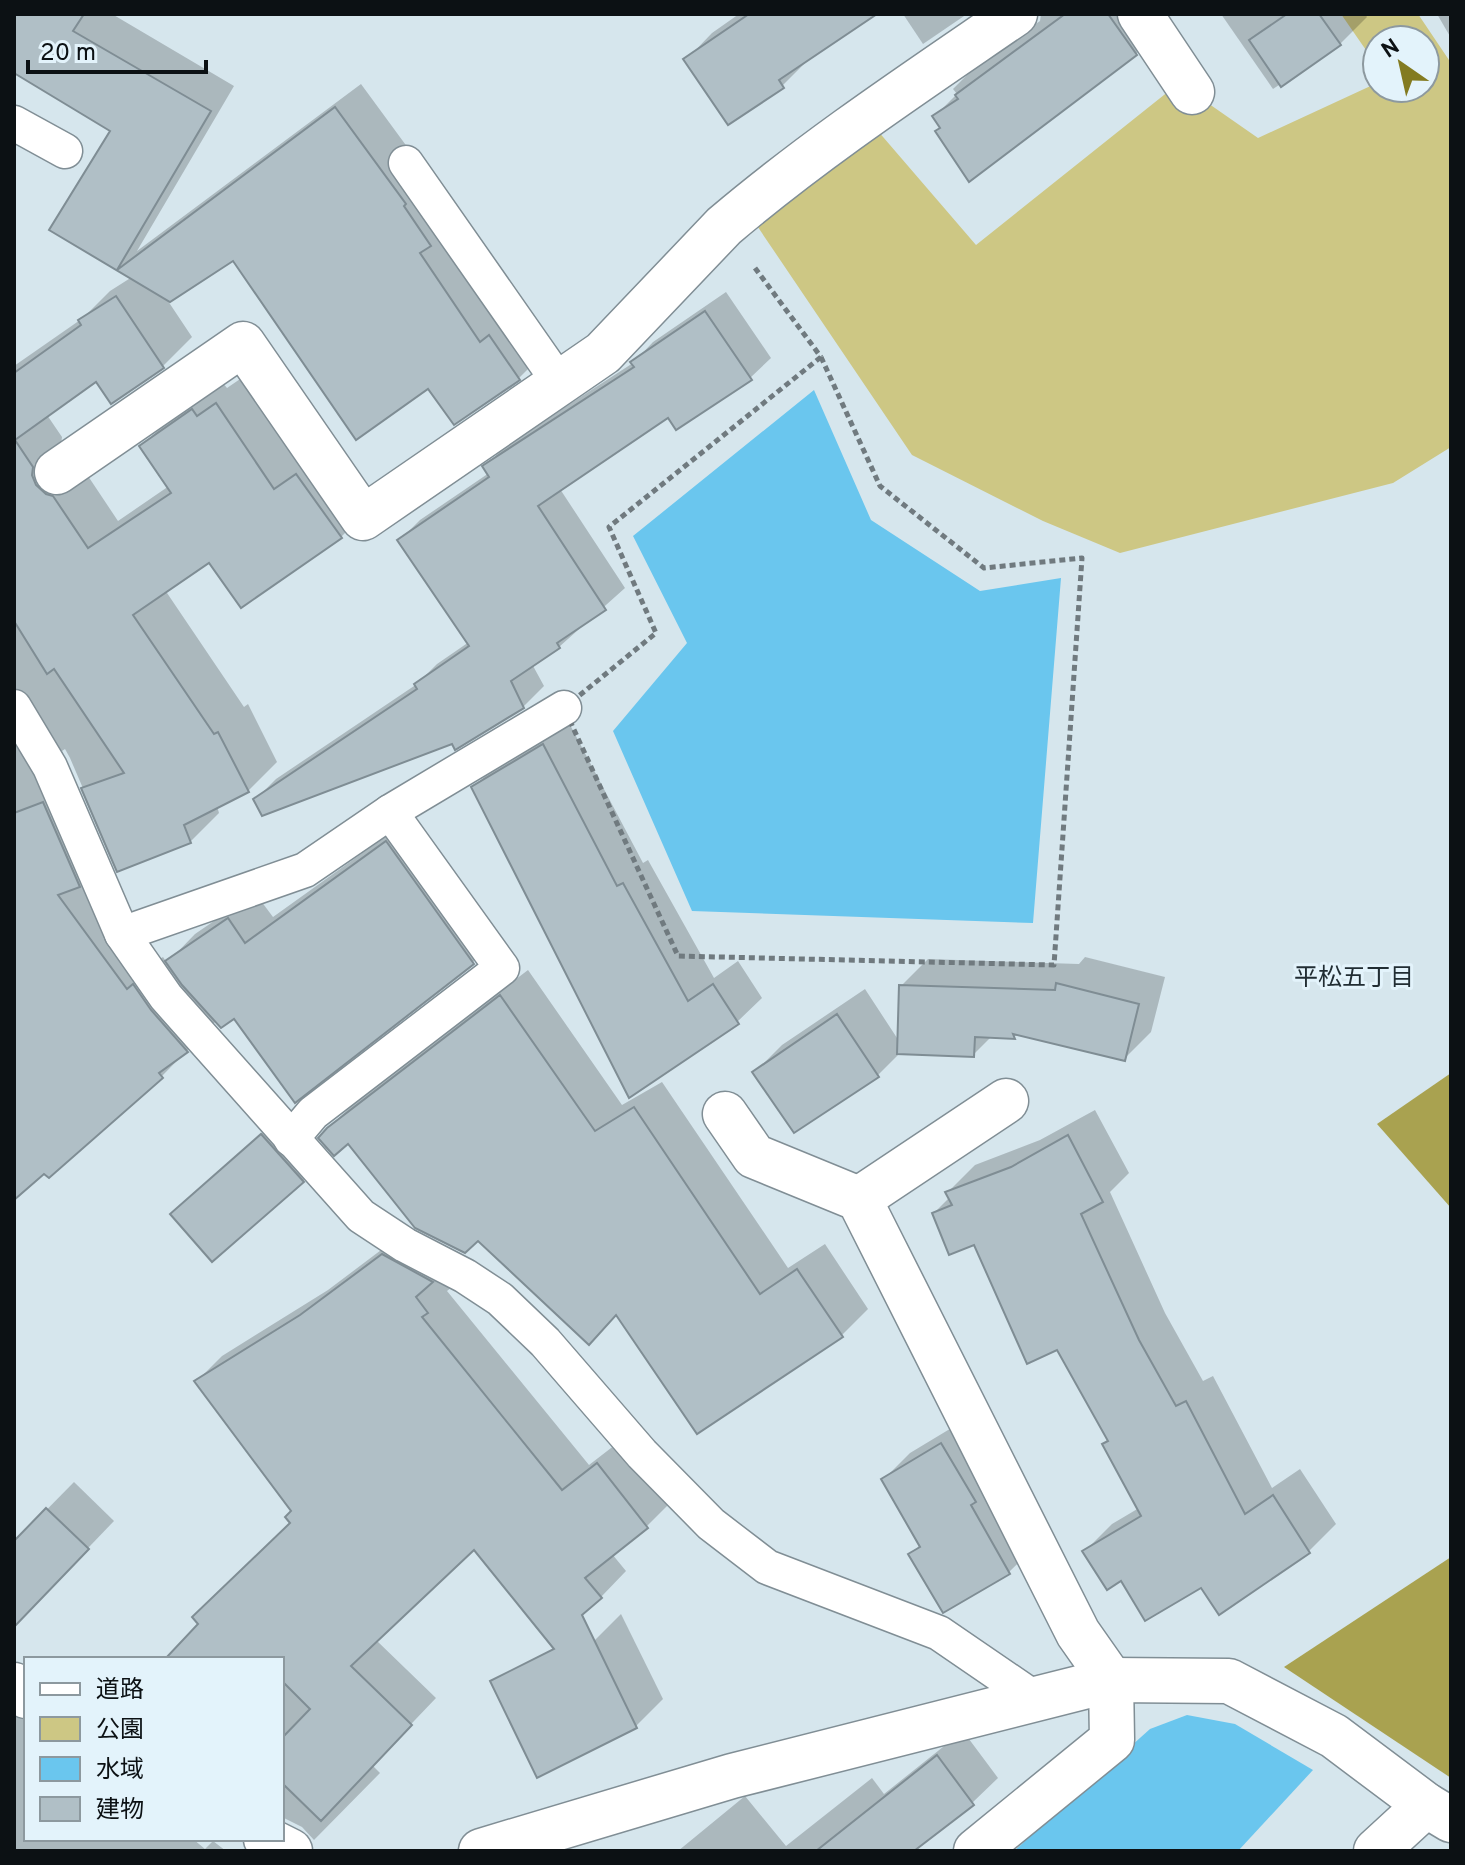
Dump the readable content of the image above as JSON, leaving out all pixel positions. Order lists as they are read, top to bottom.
{
  "districts": ["平松五丁目"],
  "legend": [
    "道路",
    "公園",
    "水域",
    "建物"
  ],
  "scale_bar": "20 m",
  "north": "top left"
}
